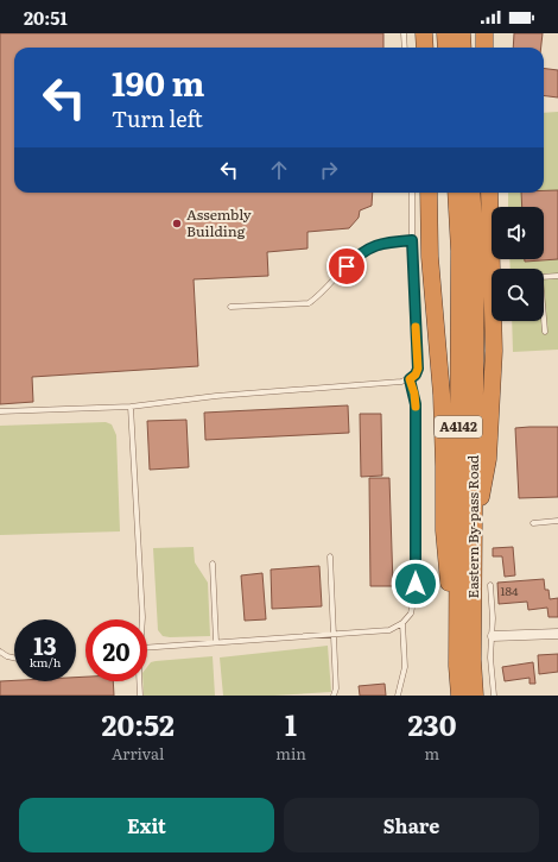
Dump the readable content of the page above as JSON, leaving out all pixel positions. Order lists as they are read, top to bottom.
{
  "streets": {
    "highway": ["A4142", "Eastern By-pass Road"]
  },
  "places": ["Assembly Building"],
  "house_numbers": ["184"],
  "page": {
    "status": "20:51",
    "turn": ["190 m", "Turn left"],
    "speed": "13 km/h",
    "limit": "20",
    "eta": [
      "20:52",
      "Arrival",
      "1",
      "min",
      "230",
      "m"
    ],
    "buttons": ["Exit", "Share"]
  }
}
